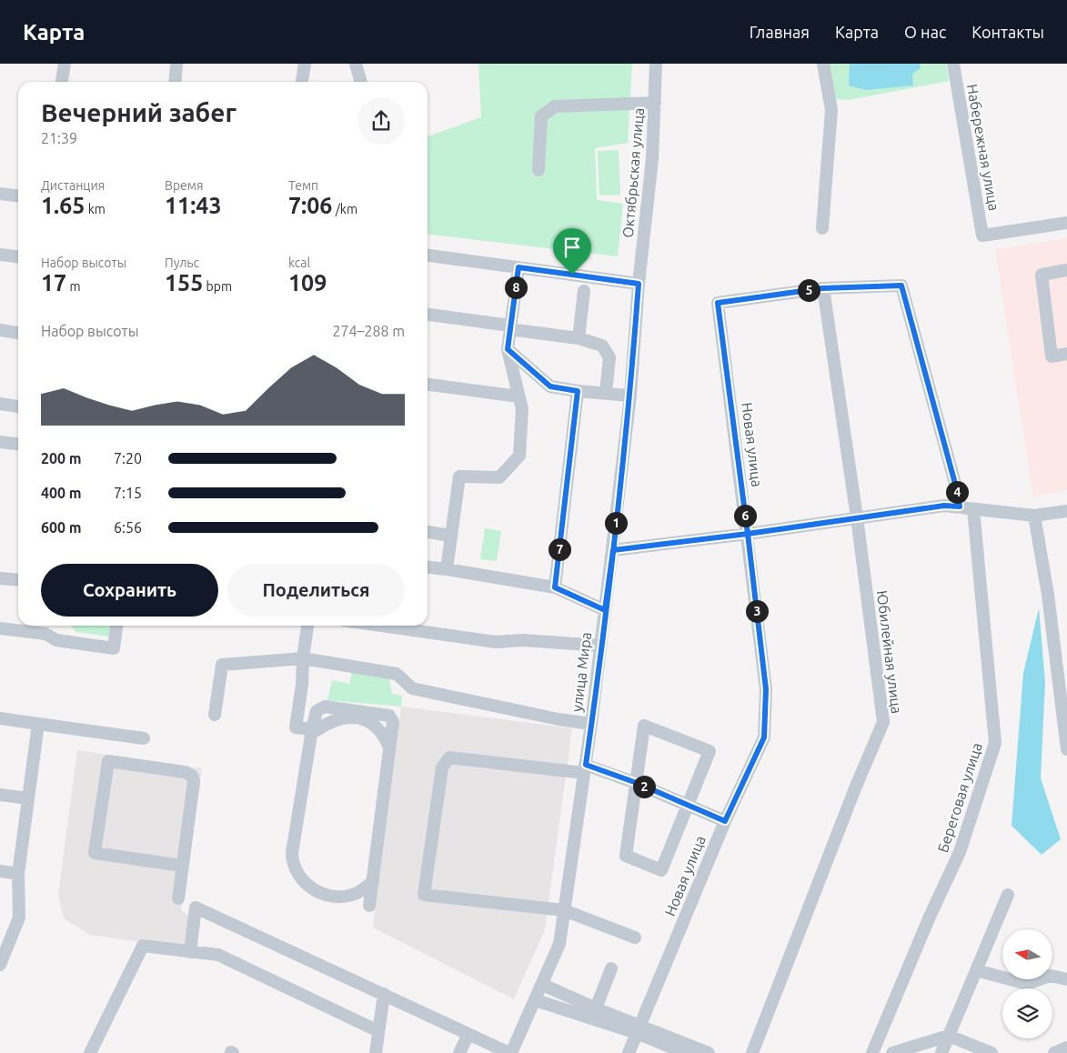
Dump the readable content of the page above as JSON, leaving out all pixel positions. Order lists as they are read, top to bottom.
{
  "streets": {
    "street": [
      "Набережная улица",
      "Октябрьская улица",
      "Новая улица",
      "Юбилейная улица",
      "улица Мира",
      "Береговая улица"
    ]
  },
  "crossings": [
    ["Октябрьская улица", "улица Мира"],
    ["Новая улица", "Юбилейная улица"]
  ],
  "north": "left",
  "page": {
    "header": "Карта",
    "nav": [
      "Главная",
      "Карта",
      "О нас",
      "Контакты"
    ],
    "heading": ["Вечерний забег", "21:39"],
    "stats": [
      ["Дистанция", "1.65 km"],
      ["Время", "11:43"],
      ["Темп", "7:06 /km"],
      ["Набор высоты", "17 m"],
      ["Пульс", "155 bpm"],
      ["kcal", "109"]
    ],
    "pins": [
      "8",
      "5",
      "4",
      "6",
      "1",
      "7",
      "3",
      "2"
    ],
    "chart": ["Набор высоты", "274–288 m"],
    "list": [
      {
        "name": "200 m",
        "note": "7:20"
      },
      {
        "name": "400 m",
        "note": "7:15"
      },
      {
        "name": "600 m",
        "note": "6:56"
      }
    ],
    "buttons": ["Сохранить", "Поделиться"]
  }
}
